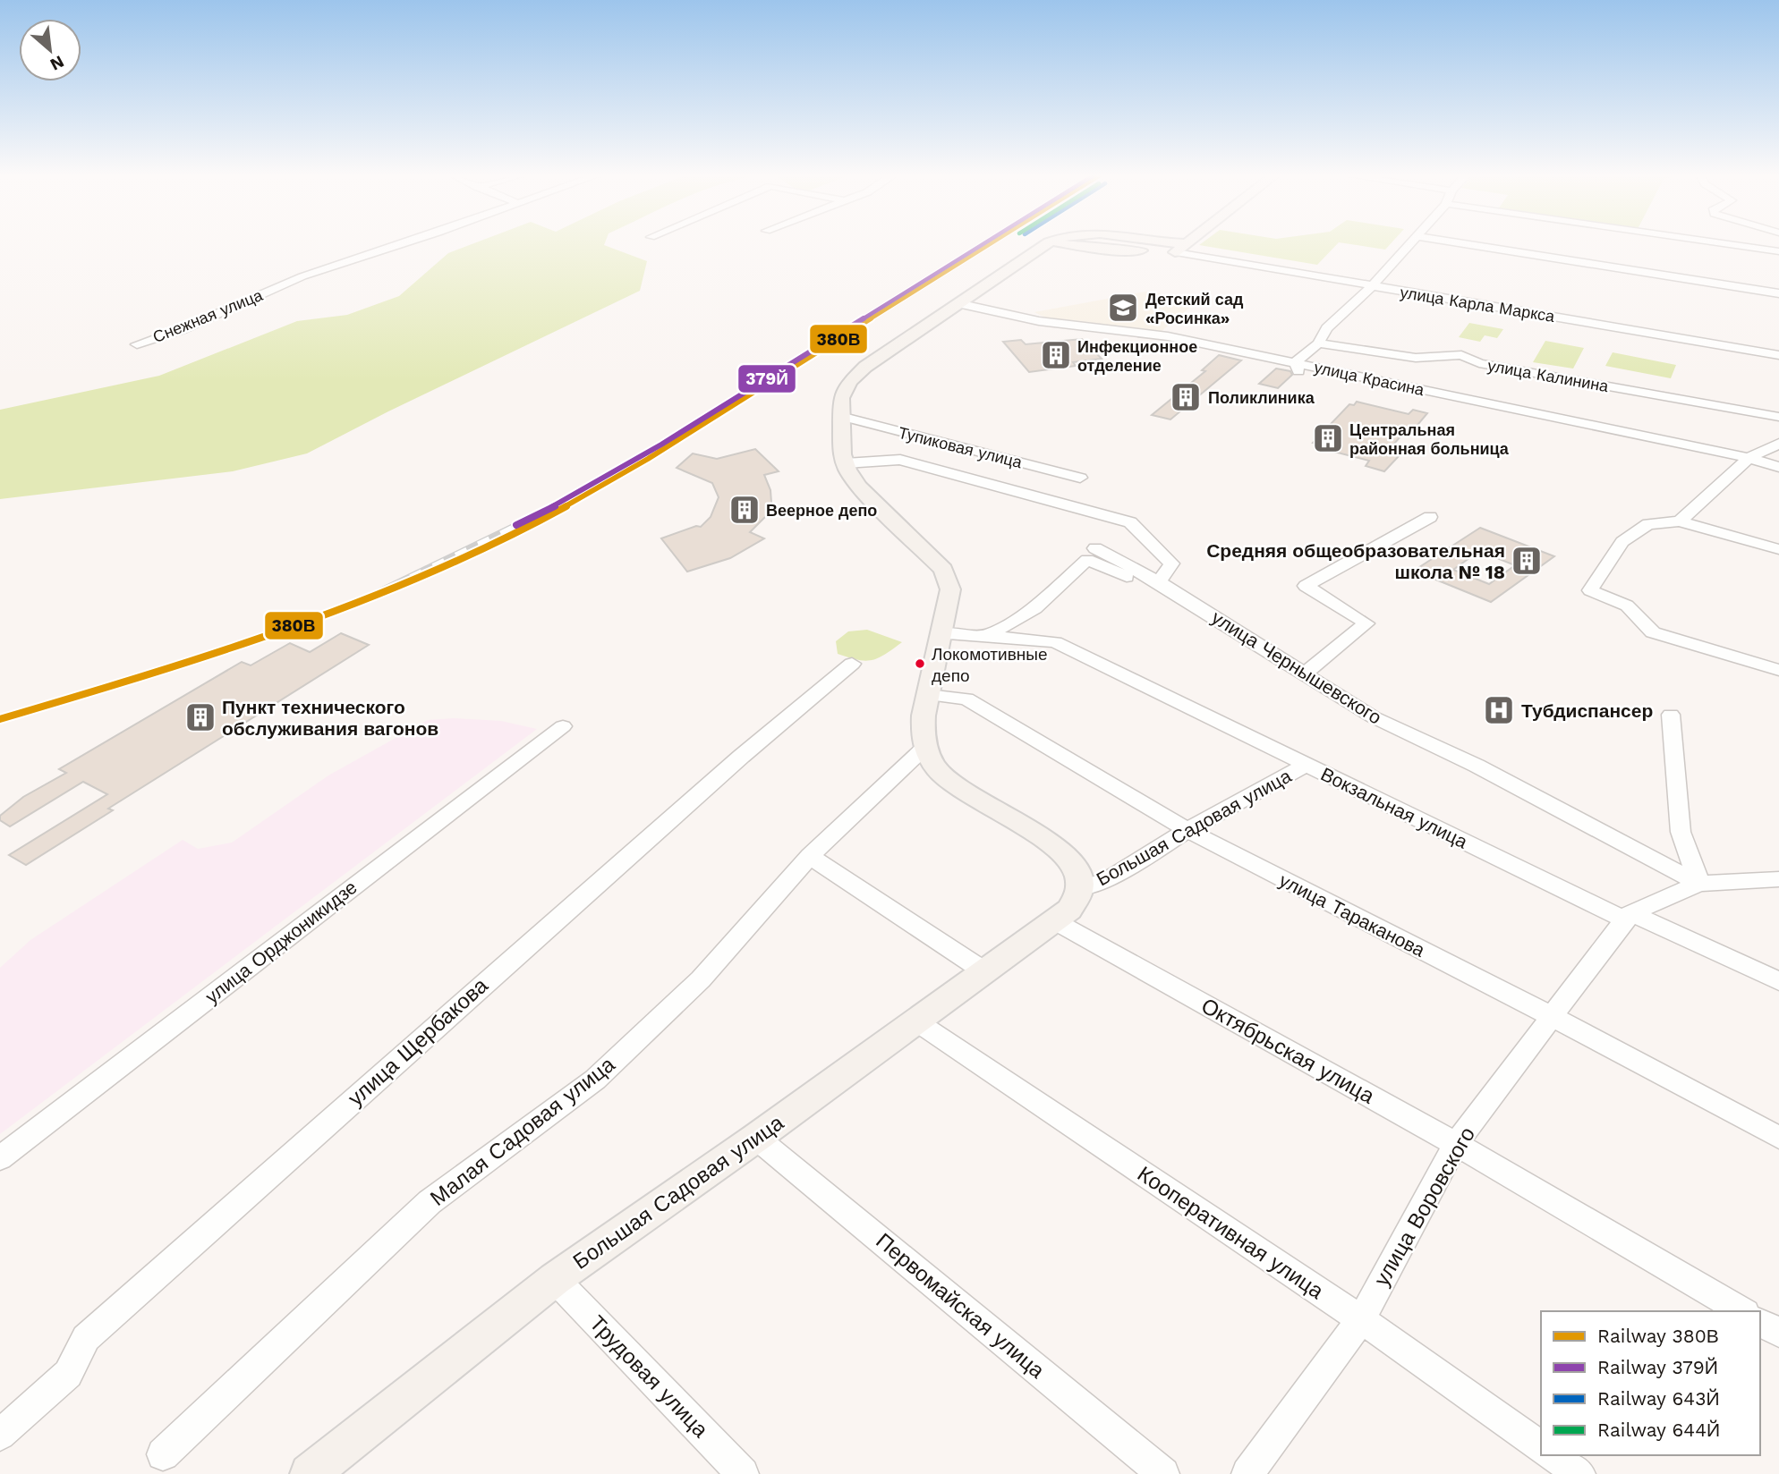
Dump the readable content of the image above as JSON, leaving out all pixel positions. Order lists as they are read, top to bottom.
{
  "streets": {
    "main road": ["Большая Садовая улица"],
    "street": [
      "улица Карла Маркса",
      "Снежная улица",
      "улица Калинина",
      "улица Красина",
      "Тупиковая улица",
      "улица Чернышевского",
      "Вокзальная улица",
      "улица Тараканова",
      "улица Орджоникидзе",
      "улица Щербакова",
      "Октябрьская улица",
      "Малая Садовая улица",
      "улица Воровского",
      "Кооперативная улица",
      "Первомайская улица",
      "Трудовая улица"
    ]
  },
  "crossings": [
    ["Вокзальная улица", "Большая Садовая улица"],
    ["Вокзальная улица", "улица Воровского"],
    ["Большая Садовая улица", "улица Тараканова"],
    ["Большая Садовая улица", "Октябрьская улица"],
    ["Большая Садовая улица", "Кооперативная улица"],
    ["Большая Садовая улица", "Первомайская улица"],
    ["Большая Садовая улица", "Трудовая улица"],
    ["улица Тараканова", "улица Воровского"],
    ["Октябрьская улица", "улица Воровского"],
    ["улица Воровского", "Кооперативная улица"]
  ],
  "places": {
    "school or university": ["Детский сад «Росинка»"],
    "building": [
      "Инфекционное отделение",
      "Поликлиника",
      "Центральная районная больница",
      "Веерное депо",
      "Средняя общеобразовательная школа № 18",
      "Пункт технического обслуживания вагонов"
    ],
    "other": ["Локомотивные депо"],
    "hospital": ["Тубдиспансер"]
  },
  "lines": ["rail line 380В", "rail line 379Й"],
  "legend": [
    "Railway 380В",
    "Railway 379Й",
    "Railway 643Й",
    "Railway 644Й"
  ],
  "north": "bottom right"
}
